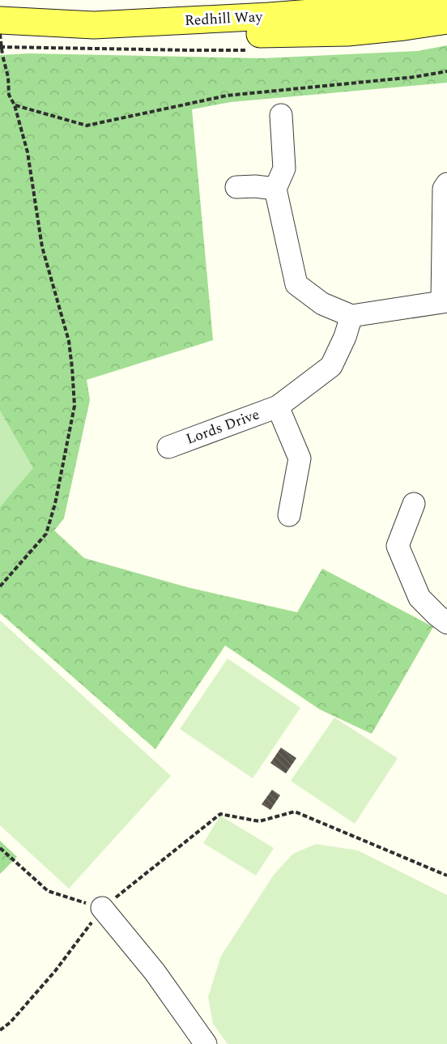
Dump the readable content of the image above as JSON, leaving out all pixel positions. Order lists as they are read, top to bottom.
{
  "streets": {
    "main road": ["Redhill Way"],
    "street": ["Lords Drive"]
  }
}
